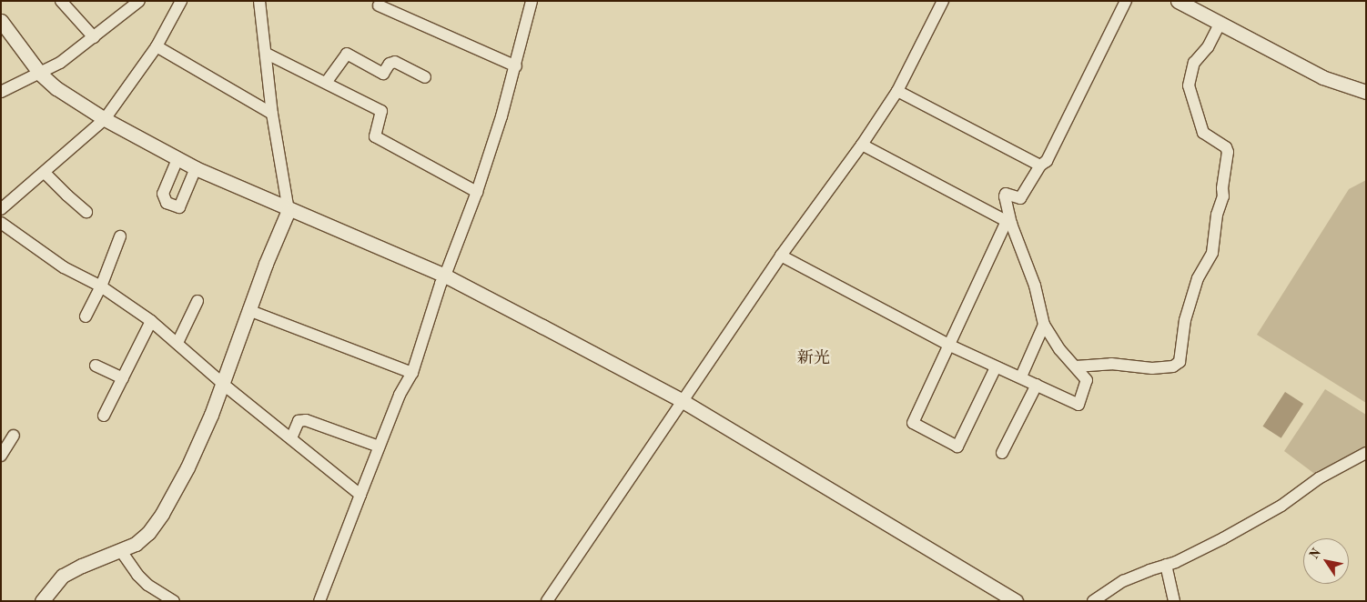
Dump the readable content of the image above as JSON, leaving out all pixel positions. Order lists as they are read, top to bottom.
{
  "districts": ["新光"],
  "north": "top left"
}
